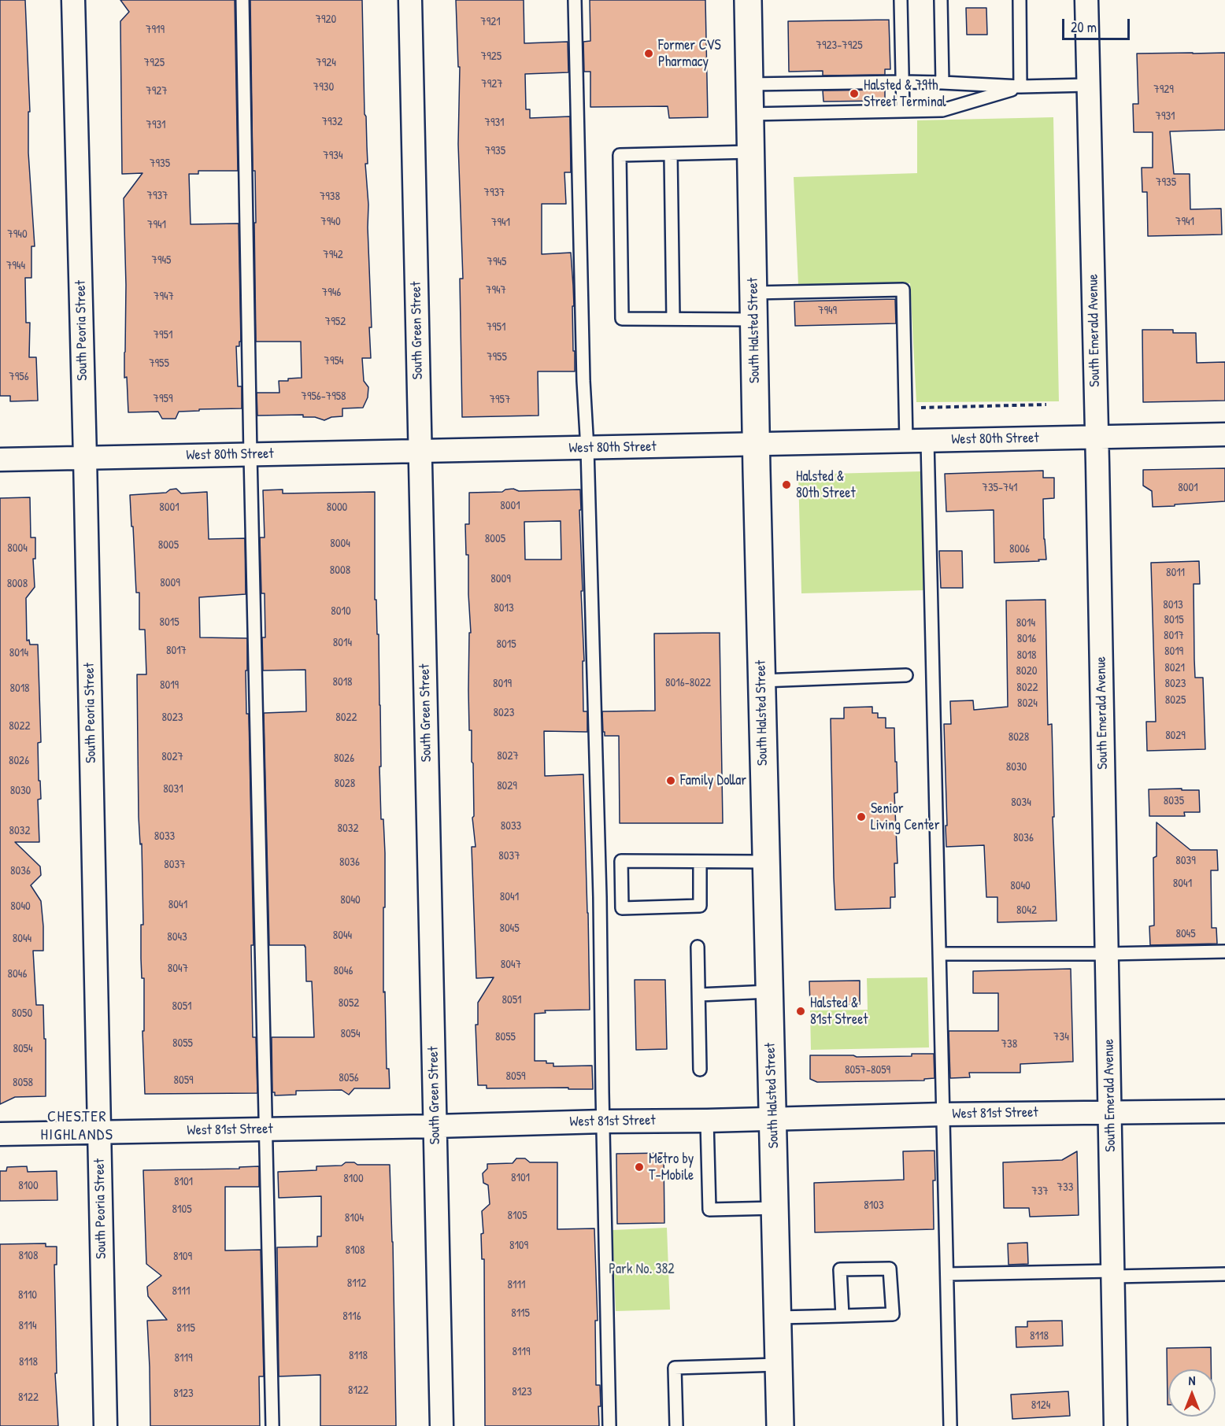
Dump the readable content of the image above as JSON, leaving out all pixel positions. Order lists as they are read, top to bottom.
{
  "streets": {
    "main road": ["South Halsted Street"],
    "street": [
      "South Peoria Street",
      "South Green Street",
      "South Emerald Avenue",
      "West 80th Street",
      "West 81st Street"
    ]
  },
  "crossings": [
    ["South Peoria Street", "West 80th Street"],
    ["South Peoria Street", "West 81st Street"],
    ["South Green Street", "West 80th Street"],
    ["South Green Street", "West 81st Street"],
    ["South Halsted Street", "West 80th Street"],
    ["South Halsted Street", "West 81st Street"],
    ["South Emerald Avenue", "West 80th Street"],
    ["South Emerald Avenue", "West 81st Street"]
  ],
  "districts": ["CHESTER HIGHLANDS"],
  "parks": ["Park No. 382"],
  "places": [
    "Former CVS Pharmacy",
    "Halsted & 79th Street Terminal",
    "Halsted & 80th Street",
    "Family Dollar",
    "Senior Living Center",
    "Halsted & 81st Street",
    "Metro by T-Mobile"
  ],
  "house_numbers": [
    "7920",
    "7921",
    "7919",
    "7923-7925",
    "7925",
    "7925",
    "7924",
    "7927",
    "7930",
    "7929",
    "7927",
    "7931",
    "7932",
    "7931",
    "7931",
    "7935",
    "7934",
    "7935",
    "7935",
    "7937",
    "7937",
    "7938",
    "7940",
    "7941",
    "7941",
    "7941",
    "7940",
    "7942",
    "7945",
    "7945",
    "7944",
    "7947",
    "7946",
    "7947",
    "7949",
    "7952",
    "7951",
    "7951",
    "7955",
    "7954",
    "7955",
    "7956",
    "7956-7958",
    "7959",
    "7957",
    "735-741",
    "8001",
    "8001",
    "8001",
    "8000",
    "8005",
    "8004",
    "8005",
    "8004",
    "8006",
    "8008",
    "8011",
    "8009",
    "8009",
    "8008",
    "8013",
    "8013",
    "8010",
    "8015",
    "8015",
    "8014",
    "8017",
    "8016",
    "8014",
    "8015",
    "8017",
    "8019",
    "8014",
    "8018",
    "8021",
    "8020",
    "8018",
    "8016-8022",
    "8019",
    "8023",
    "8019",
    "8022",
    "8018",
    "8025",
    "8024",
    "8023",
    "8023",
    "8022",
    "8022",
    "8029",
    "8028",
    "8027",
    "8027",
    "8026",
    "8026",
    "8030",
    "8028",
    "8029",
    "8031",
    "8030",
    "8035",
    "8034",
    "8033",
    "8032",
    "8032",
    "8033",
    "8036",
    "8037",
    "8039",
    "8036",
    "8037",
    "8036",
    "8041",
    "8040",
    "8041",
    "8040",
    "8041",
    "8040",
    "8042",
    "8045",
    "8045",
    "8044",
    "8043",
    "8044",
    "8047",
    "8047",
    "8046",
    "8046",
    "8051",
    "8052",
    "8051",
    "8050",
    "8054",
    "8055",
    "734",
    "8055",
    "738",
    "8054",
    "8057-8059",
    "8059",
    "8056",
    "8059",
    "8058",
    "8101",
    "8100",
    "8101",
    "8100",
    "733",
    "737",
    "8103",
    "8105",
    "8105",
    "8104",
    "8109",
    "8108",
    "8108",
    "8109",
    "8112",
    "8111",
    "8111",
    "8110",
    "8115",
    "8116",
    "8114",
    "8115",
    "8118",
    "8119",
    "8118",
    "8119",
    "8118",
    "8122",
    "8123",
    "8123",
    "8122",
    "8124"
  ],
  "scale_bar": "20 m",
  "north": "top"
}
